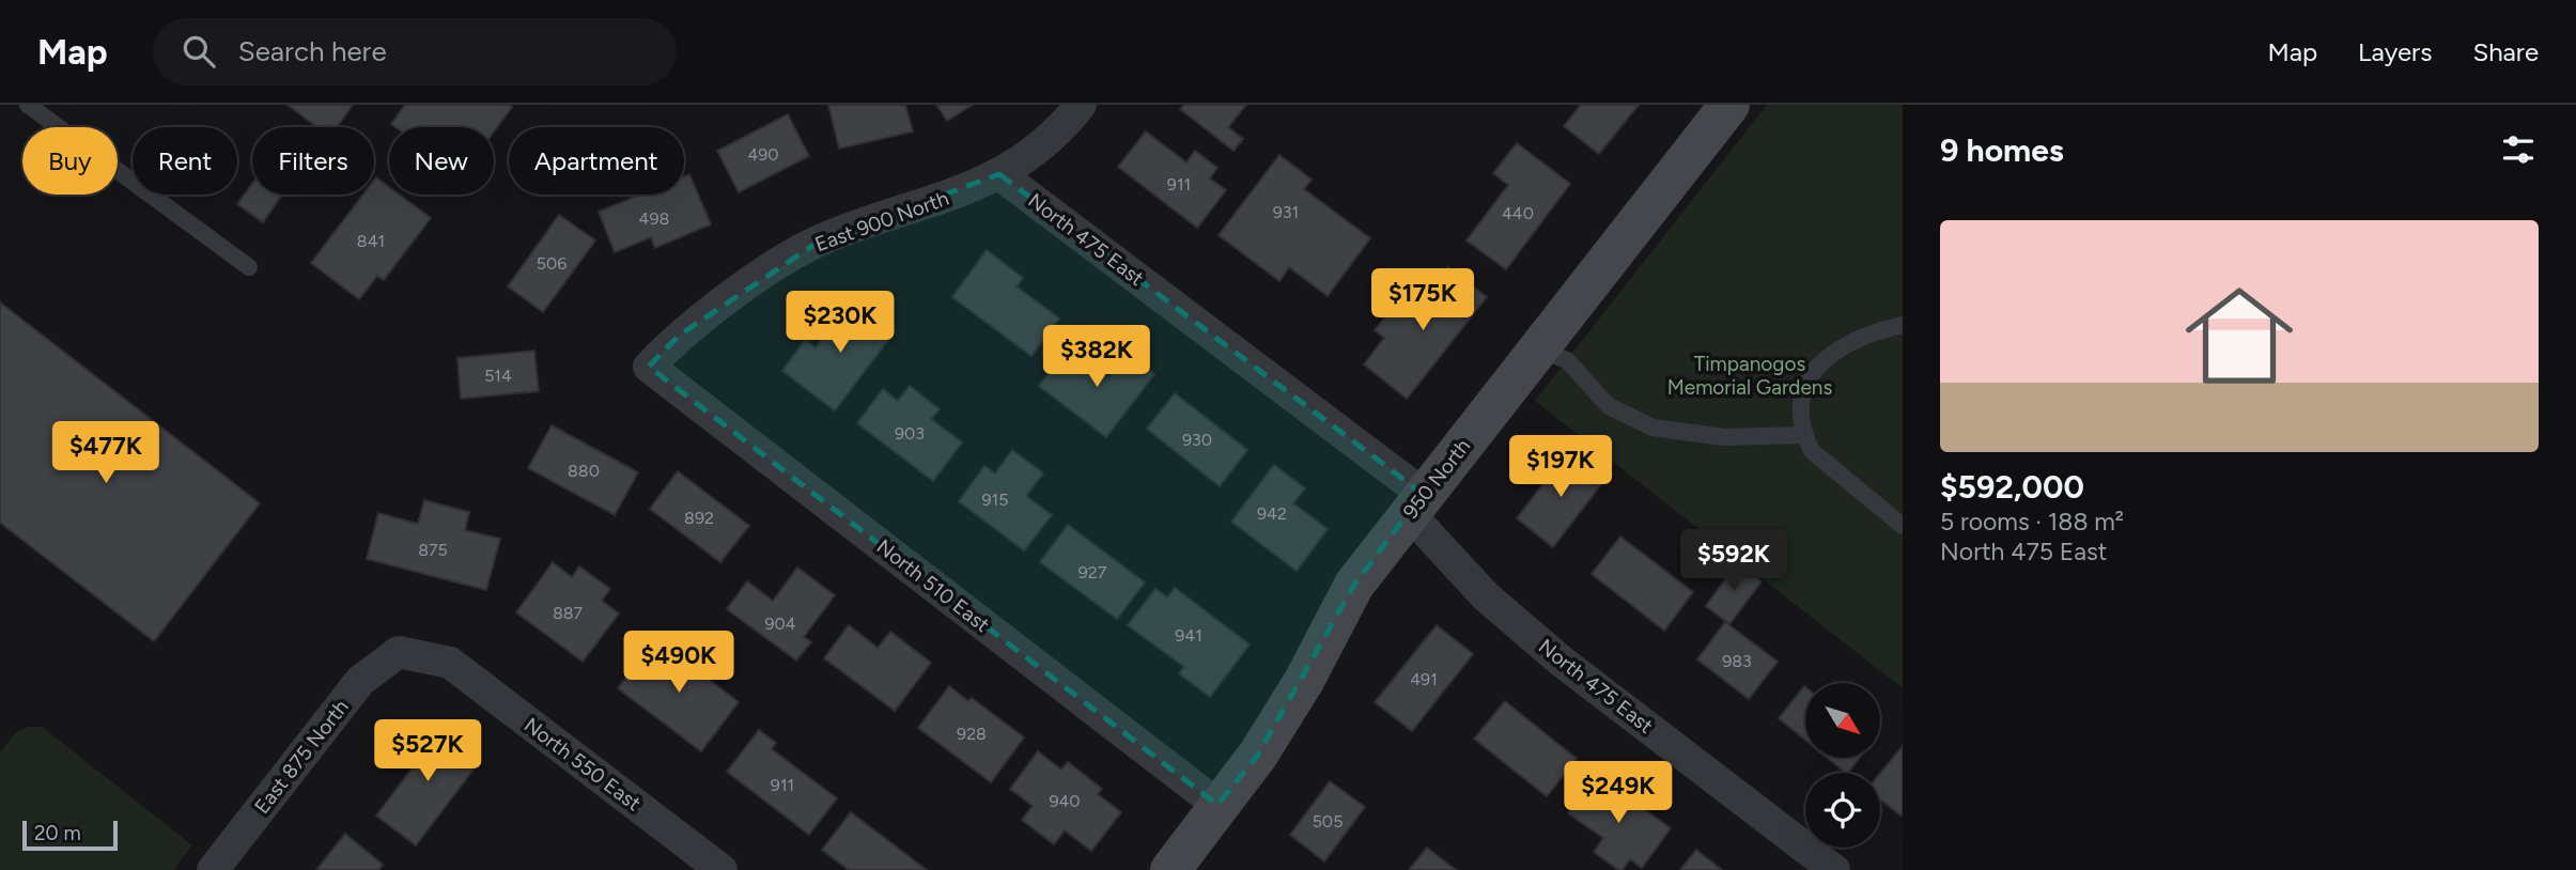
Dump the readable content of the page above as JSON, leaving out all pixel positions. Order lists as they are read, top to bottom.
{
  "streets": {
    "street": [
      "East 900 North",
      "North 475 East",
      "950 North",
      "North 510 East",
      "East 875 North",
      "North 550 East"
    ]
  },
  "crossings": [
    ["East 900 North", "North 475 East"],
    ["East 900 North", "North 510 East"],
    ["North 475 East", "950 North"],
    ["950 North", "North 510 East"],
    ["East 875 North", "North 550 East"]
  ],
  "parks": ["Timpanogos Memorial Gardens"],
  "house_numbers": [
    "490",
    "911",
    "931",
    "440",
    "498",
    "841",
    "506",
    "514",
    "903",
    "930",
    "880",
    "915",
    "942",
    "892",
    "875",
    "927",
    "887",
    "904",
    "941",
    "983",
    "491",
    "928",
    "911",
    "940",
    "505"
  ],
  "scale_bar": "20 m",
  "north": "bottom right",
  "page": {
    "header": "Map",
    "search": "Search here",
    "nav": ["Map", "Layers", "Share"],
    "heading": "9 homes",
    "chip": [
      "Buy",
      "Rent",
      "Filters",
      "New",
      "Apartment"
    ],
    "list": [
      {
        "name": "$592,000",
        "note": "5 rooms · 188 m² · North 475 East"
      }
    ],
    "price": [
      "$175K",
      "$230K",
      "$382K",
      "$477K",
      "$197K",
      "$592K",
      "$490K",
      "$527K",
      "$249K"
    ],
    "scale": "20 m"
  }
}
